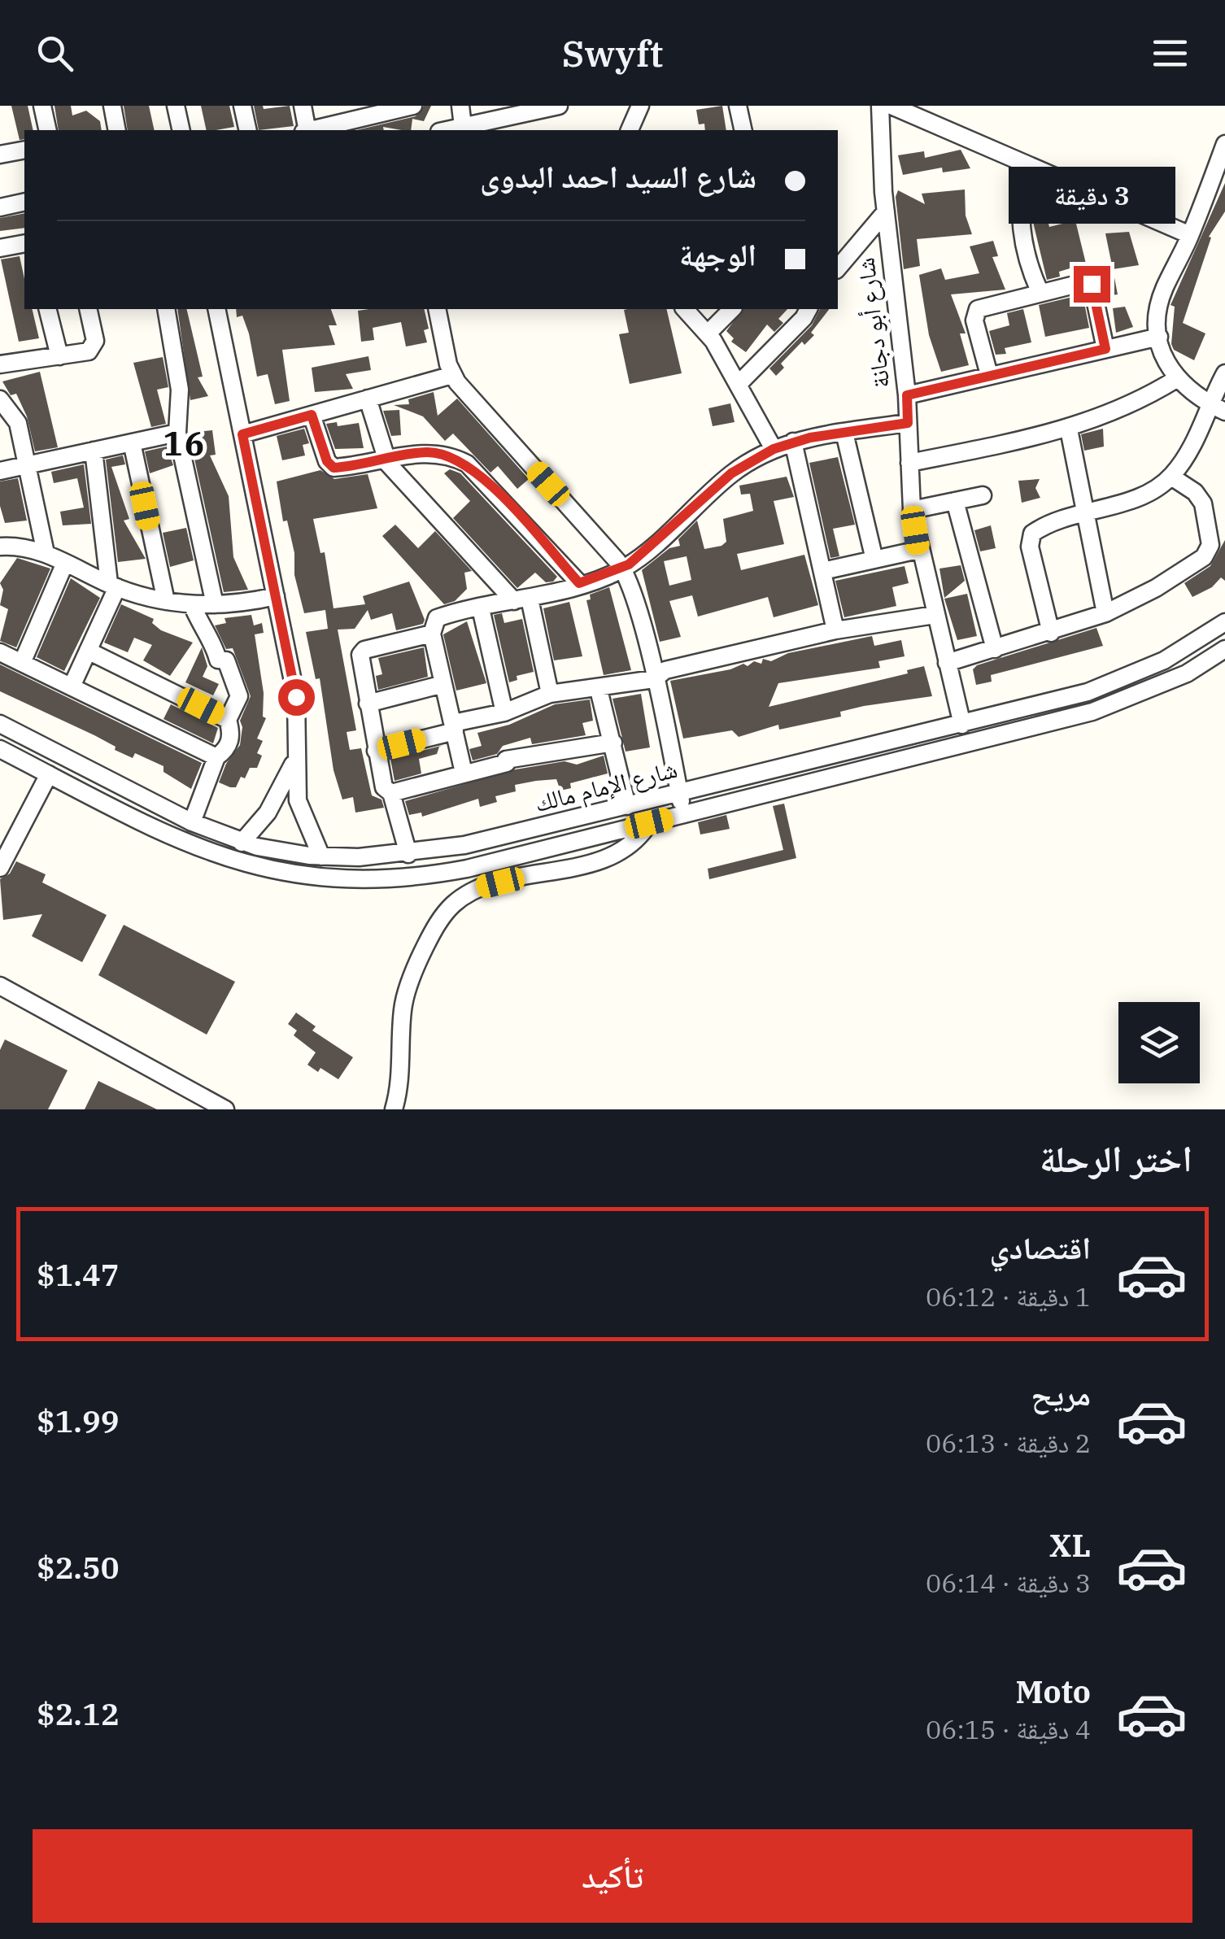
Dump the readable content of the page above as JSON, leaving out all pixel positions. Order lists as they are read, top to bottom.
{
  "streets": {
    "street": ["شارع أبو دجانة", "شارع الإمام مالك"]
  },
  "crossings": [
    ["شارع أبو دجانة", "شارع الإمام مالك"]
  ],
  "districts": ["16"],
  "page": {
    "header": "Swyft",
    "banner": ["شارع السيد احمد البدوى", "الوجهة"],
    "bubble": "3 دقيقة",
    "heading": "اختر الرحلة",
    "list": [
      {
        "name": "اقتصادي",
        "note": "1 دقيقة · 06:12",
        "value": "$1.47"
      },
      {
        "name": "مريح",
        "note": "2 دقيقة · 06:13",
        "value": "$1.99"
      },
      {
        "name": "XL",
        "note": "3 دقيقة · 06:14",
        "value": "$2.50"
      },
      {
        "name": "Moto",
        "note": "4 دقيقة · 06:15",
        "value": "$2.12"
      }
    ],
    "buttons": "تأكيد"
  }
}
